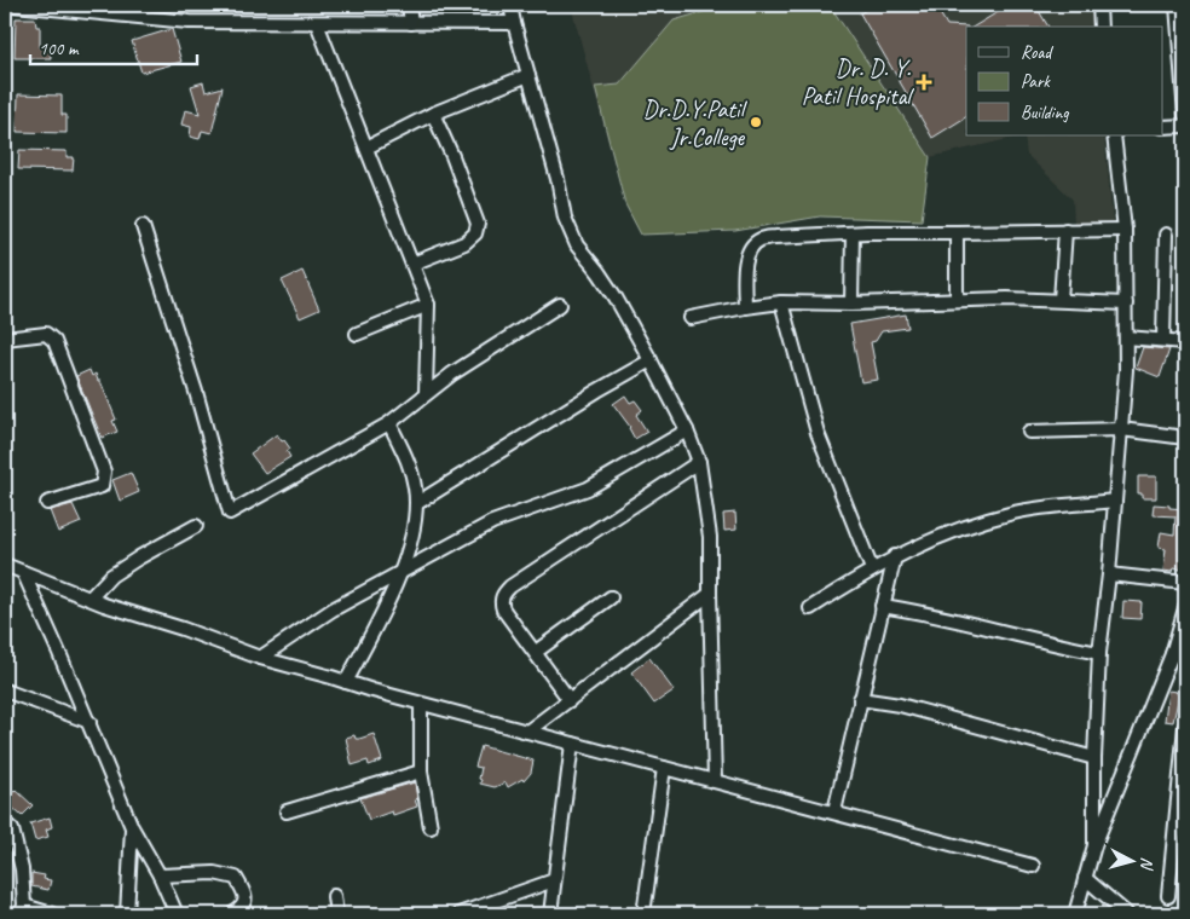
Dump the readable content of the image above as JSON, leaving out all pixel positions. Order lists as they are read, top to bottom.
{
  "places": {
    "health": ["Dr. D. Y. Patil Hospital"],
    "other": ["Dr.D.Y.Patil Jr.College"]
  },
  "legend": ["Road", "Park", "Building"],
  "scale_bar": "100 m",
  "north": "right"
}
